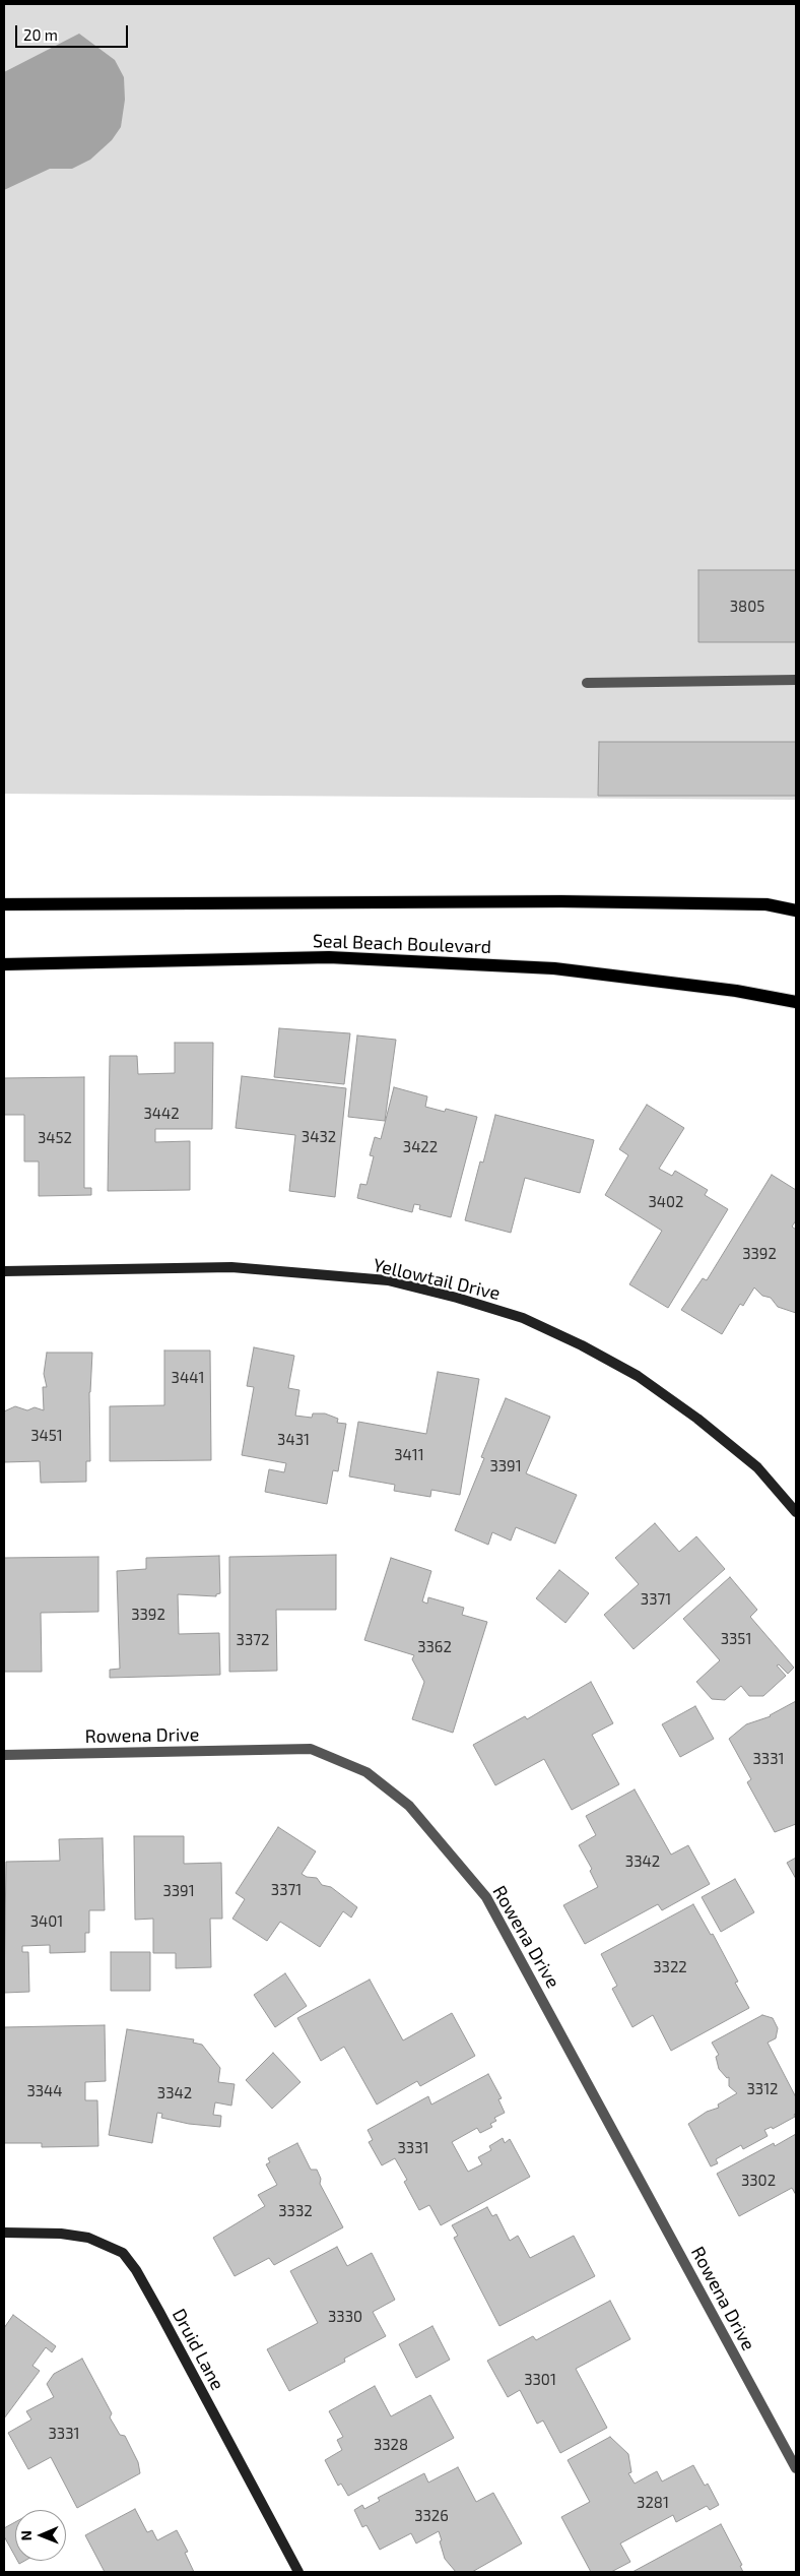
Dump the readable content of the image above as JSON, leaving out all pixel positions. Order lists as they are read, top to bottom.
{
  "streets": {
    "main road": ["Seal Beach Boulevard"],
    "street": ["Yellowtail Drive", "Rowena Drive", "Druid Lane"]
  },
  "house_numbers": [
    "3805",
    "3442",
    "3432",
    "3452",
    "3422",
    "3402",
    "3392",
    "3441",
    "3451",
    "3431",
    "3411",
    "3391",
    "3371",
    "3392",
    "3351",
    "3372",
    "3362",
    "3331",
    "3342",
    "3371",
    "3391",
    "3401",
    "3322",
    "3312",
    "3344",
    "3342",
    "3331",
    "3302",
    "3332",
    "3330",
    "3301",
    "3331",
    "3328",
    "3281",
    "3326"
  ],
  "scale_bar": "20 m",
  "north": "left"
}
